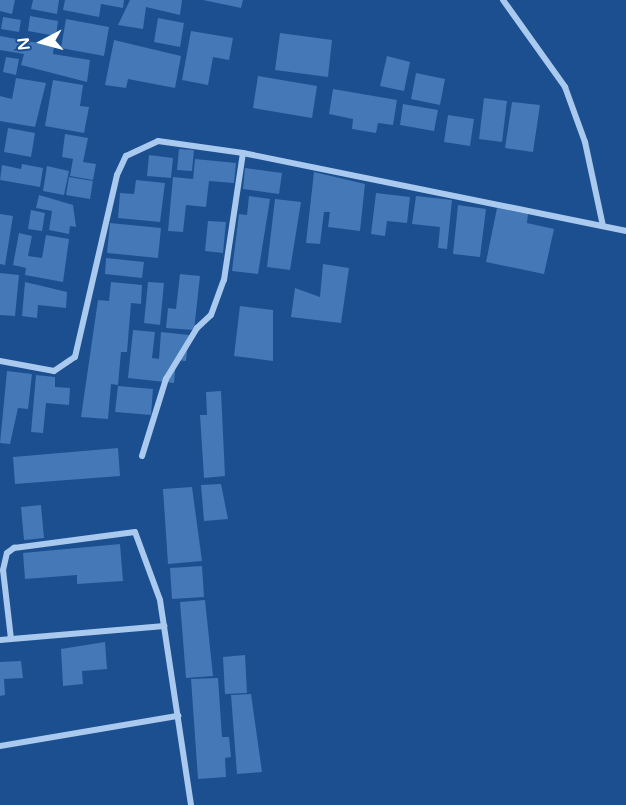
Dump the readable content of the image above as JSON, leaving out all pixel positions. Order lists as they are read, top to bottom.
{
  "north": "left"
}
